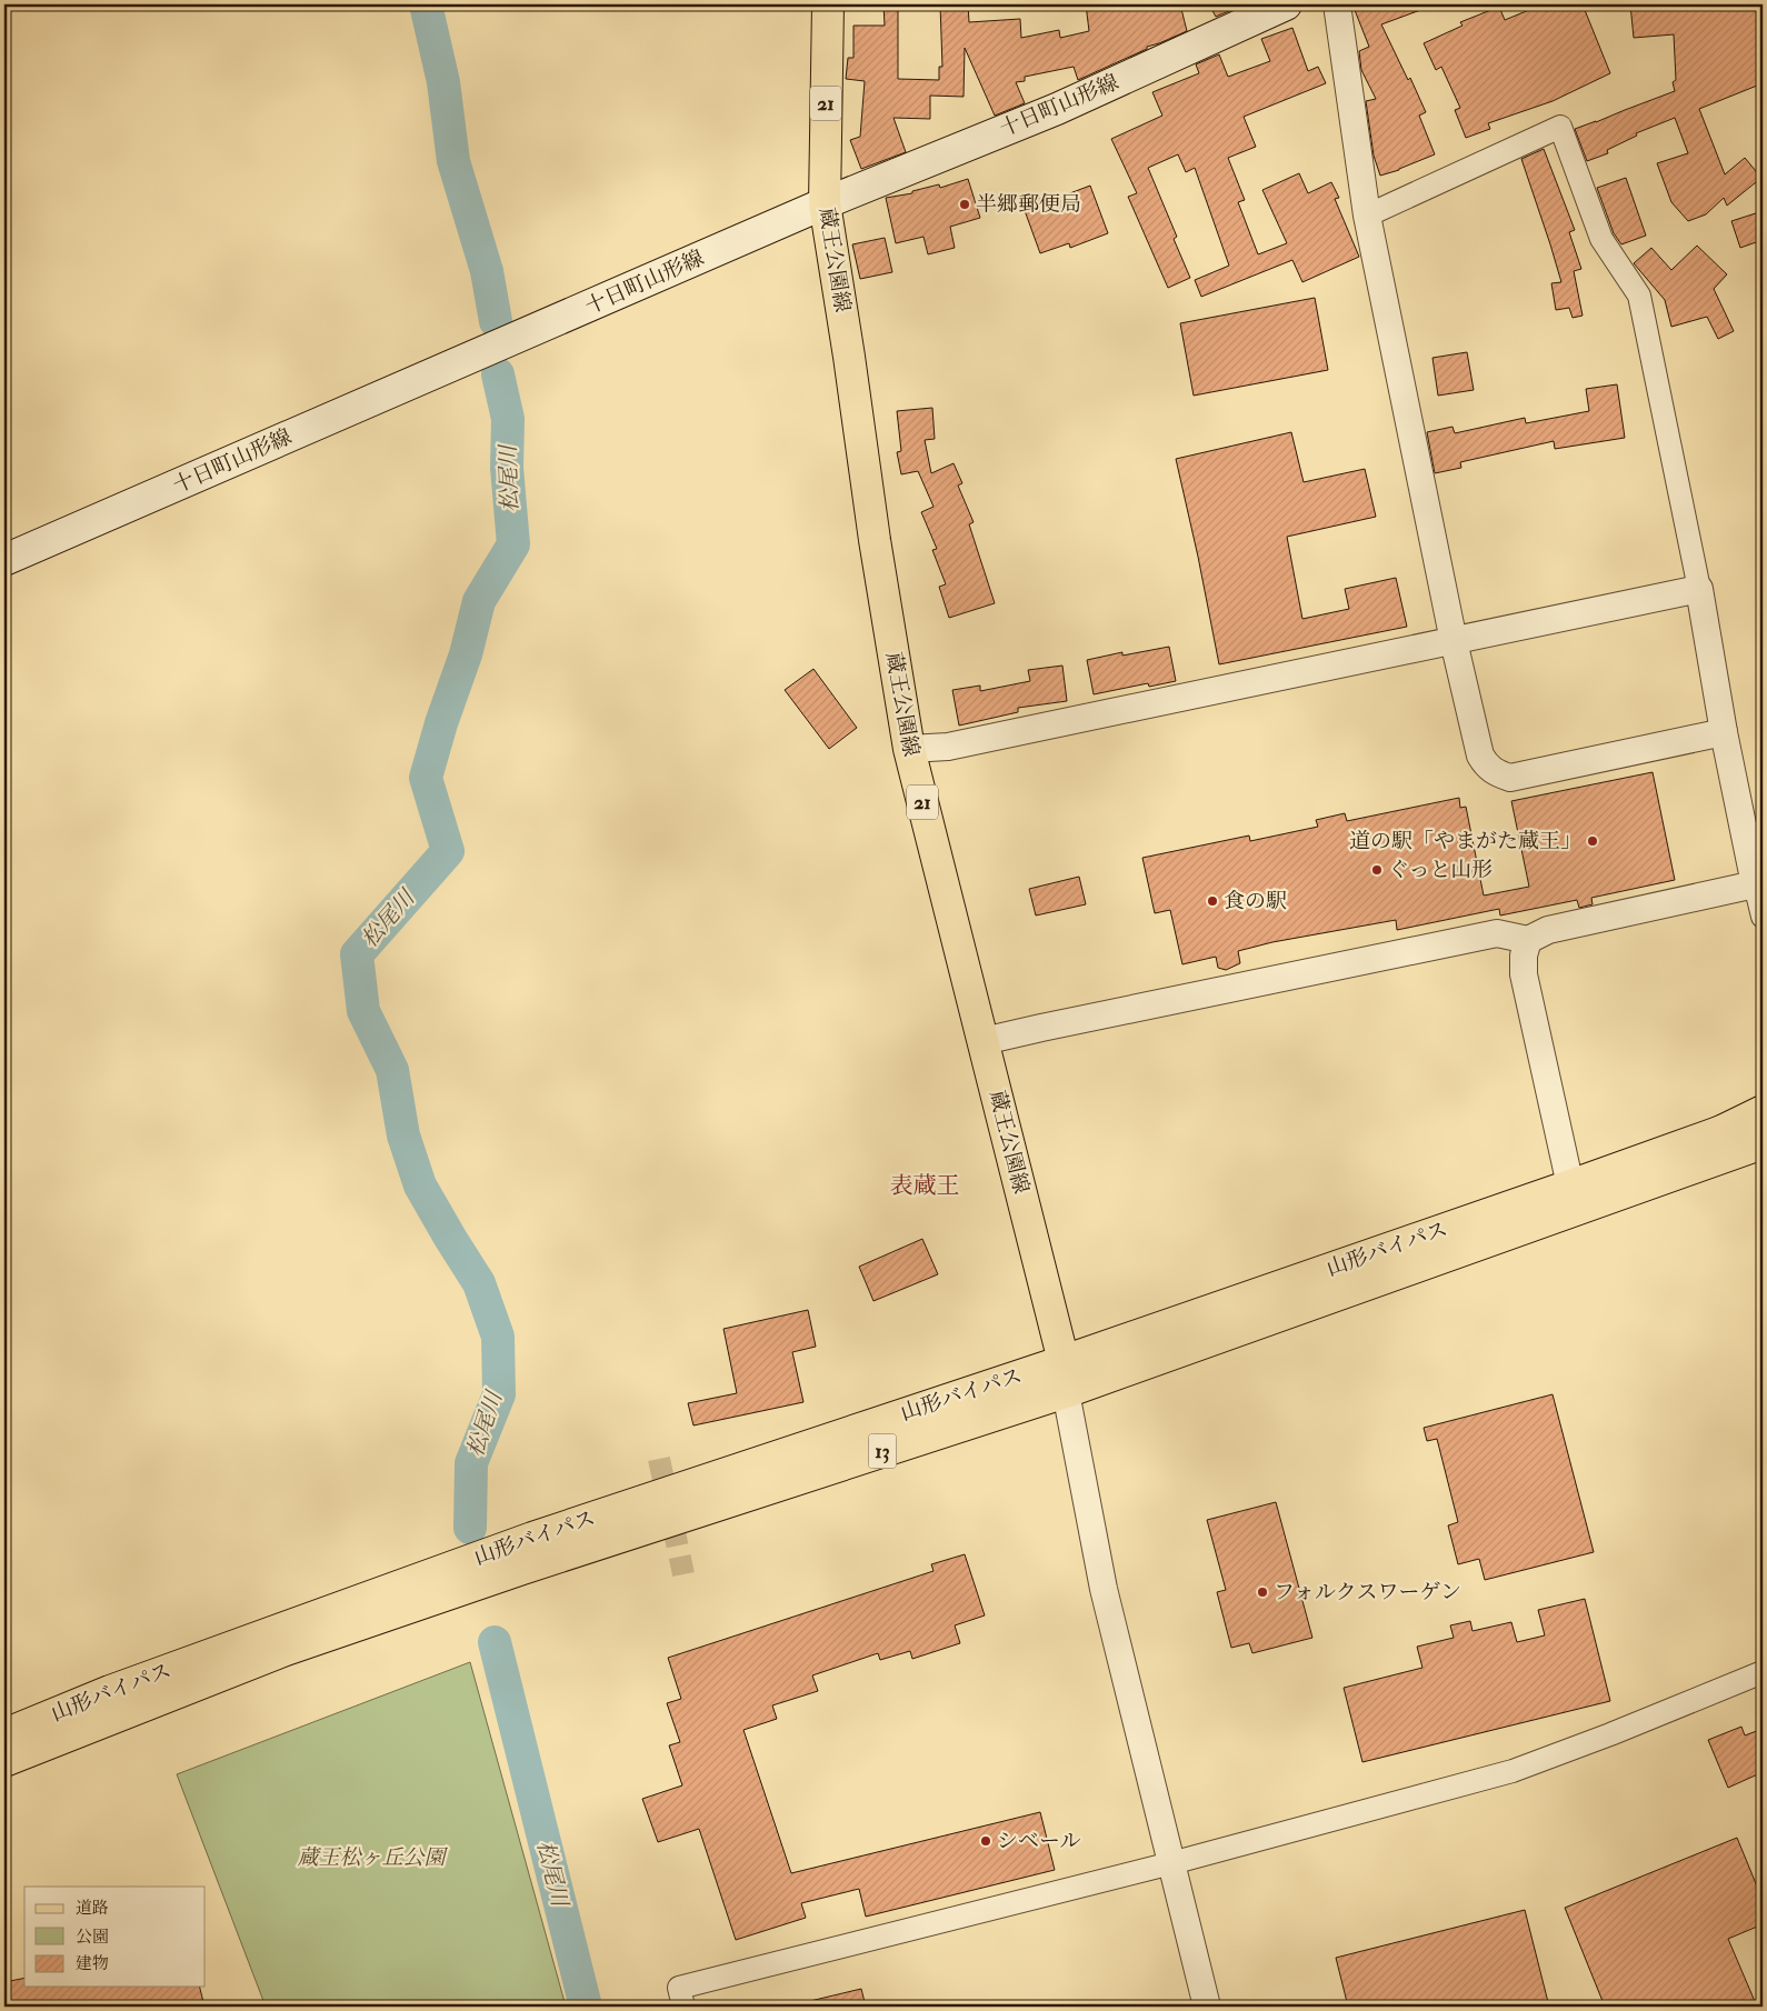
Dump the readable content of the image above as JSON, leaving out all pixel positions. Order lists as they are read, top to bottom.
{
  "streets": {
    "main road": [
      "21",
      "十日町山形線",
      "蔵王公園線",
      "山形バイパス",
      "13"
    ]
  },
  "crossings": [
    ["十日町山形線", "蔵王公園線"],
    ["蔵王公園線", "山形バイパス"]
  ],
  "districts": ["表蔵王"],
  "water": ["松尾川"],
  "parks": ["蔵王松ヶ丘公園"],
  "places": [
    "半郷郵便局",
    "道の駅「やまがた蔵王」",
    "ぐっと山形",
    "食の駅",
    "フォルクスワーゲン",
    "シベール"
  ],
  "legend": ["道路", "公園", "建物"]
}
